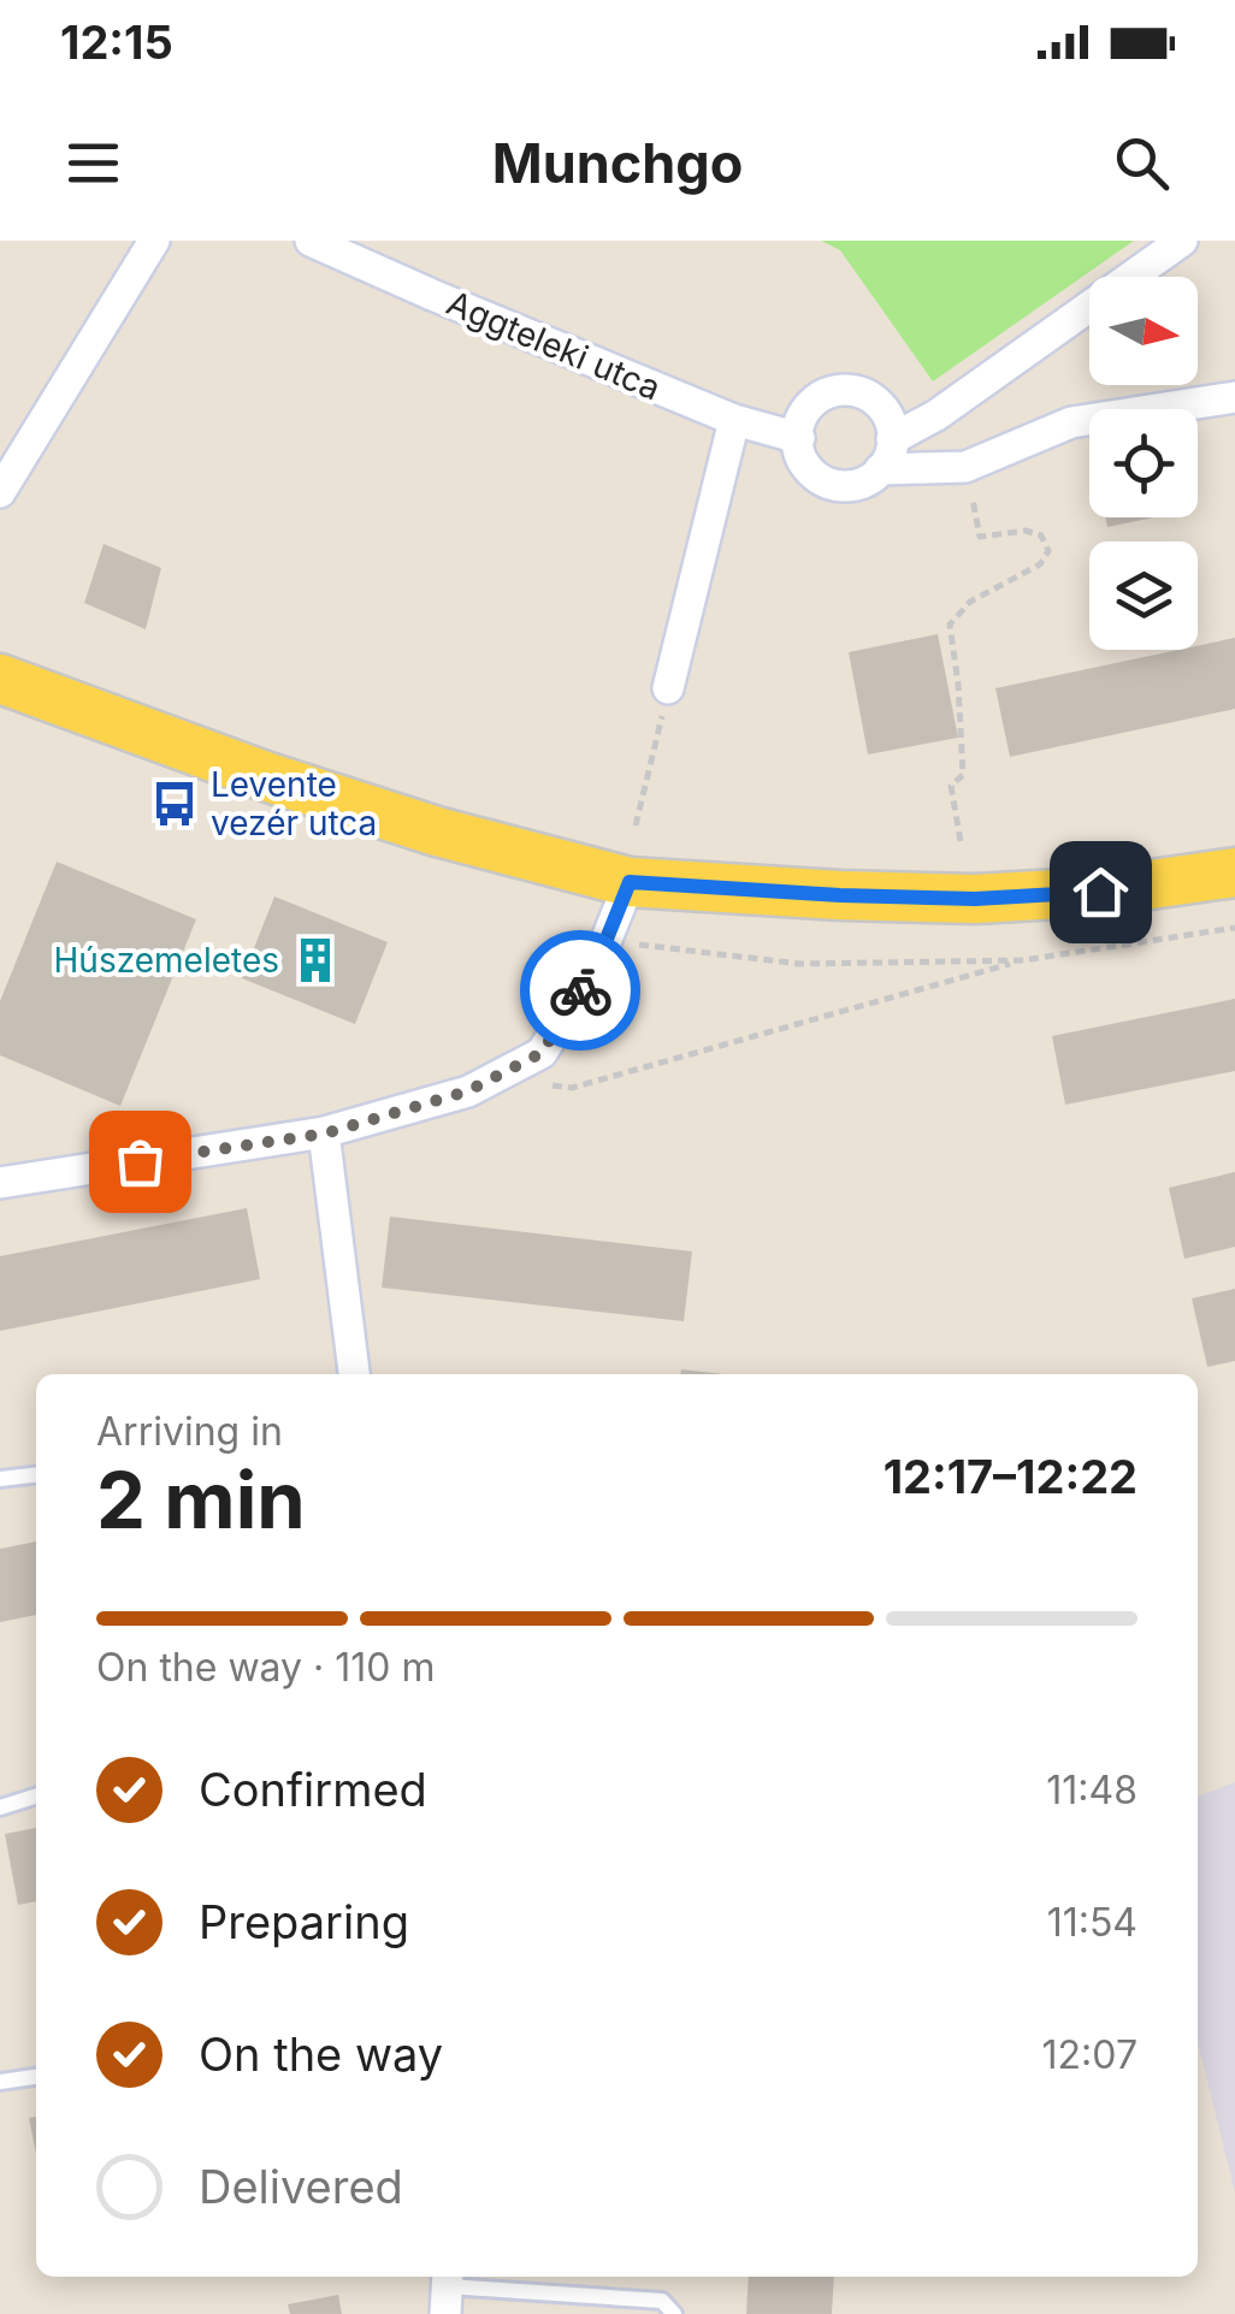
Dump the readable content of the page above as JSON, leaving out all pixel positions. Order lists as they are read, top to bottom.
{
  "streets": {
    "street": ["Aggteleki utca"]
  },
  "places": {
    "bus stop": ["Levente vezér utca"],
    "building": ["Húszemeletes"]
  },
  "north": "right",
  "page": {
    "status": "12:15",
    "header": "Munchgo",
    "heading": ["2 min", "Arriving in", "12:17–12:22"],
    "bar": "On the way · 110 m",
    "list": [
      ["Confirmed", "11:48"],
      ["Preparing", "11:54"],
      ["On the way", "12:07"],
      "Delivered"
    ]
  }
}
